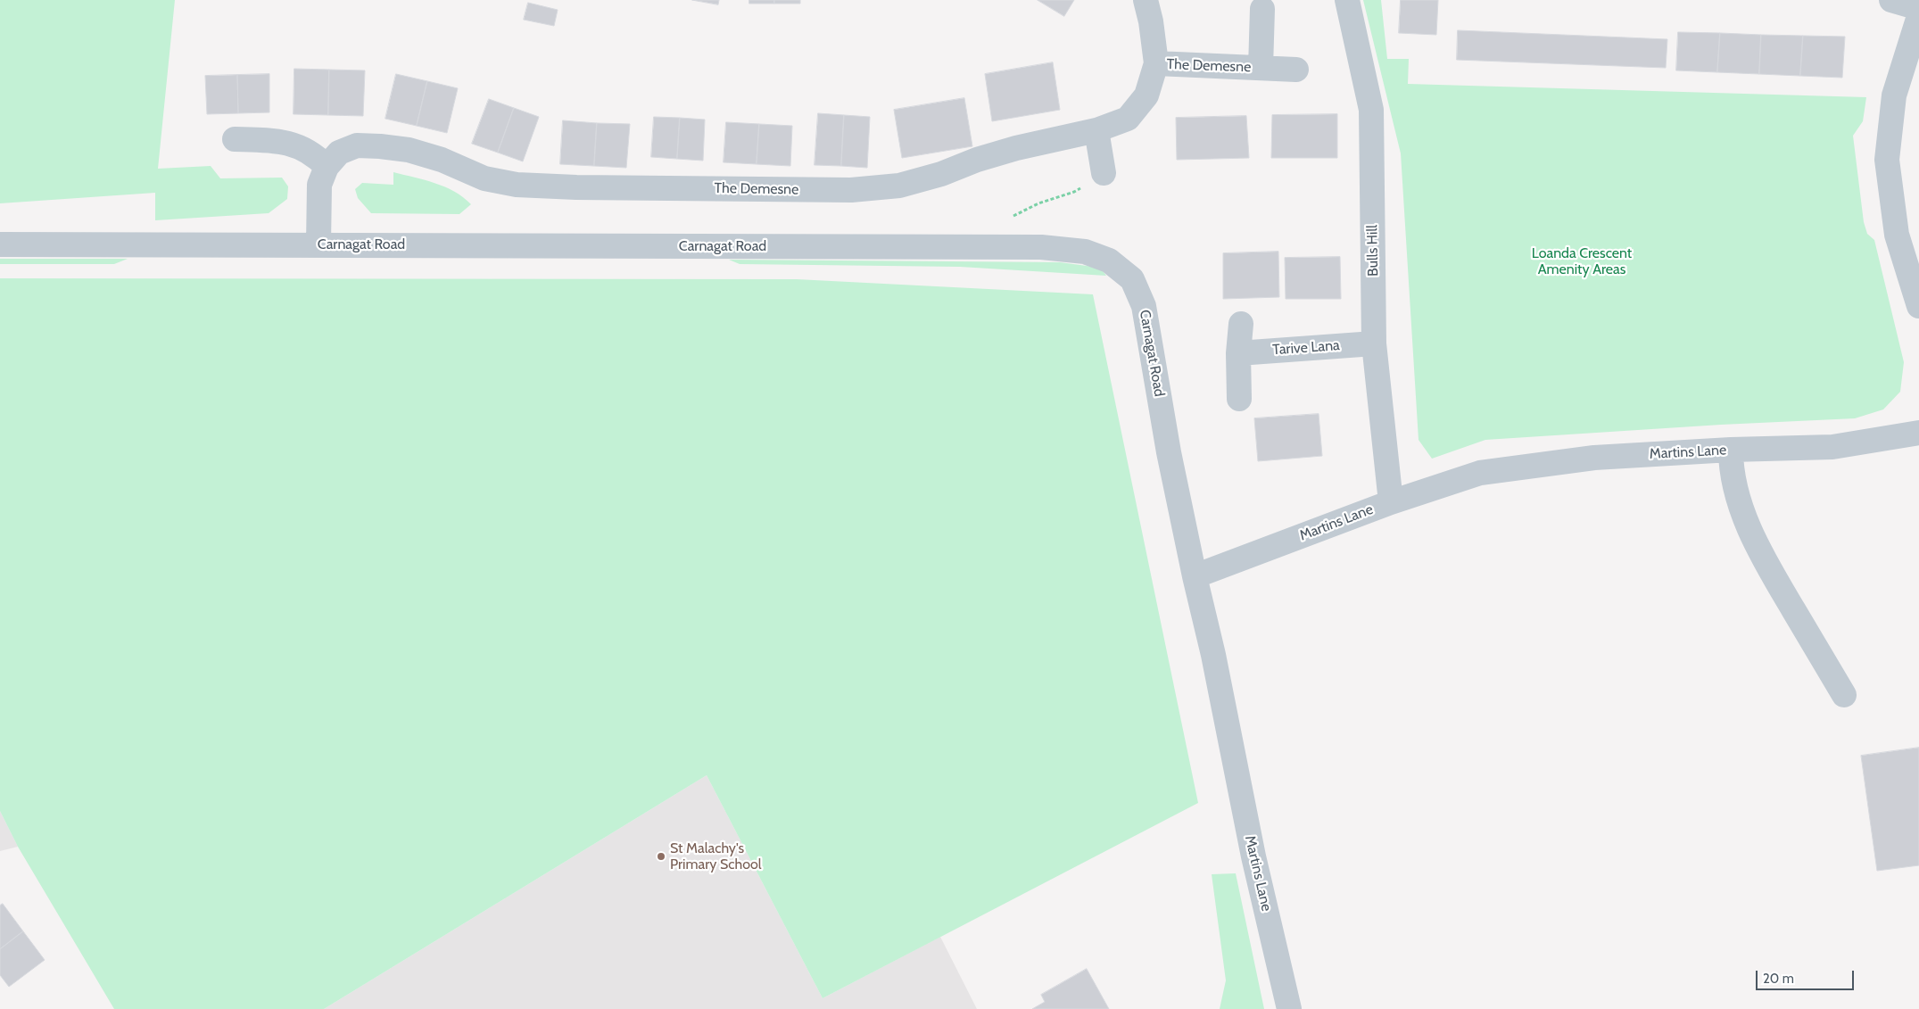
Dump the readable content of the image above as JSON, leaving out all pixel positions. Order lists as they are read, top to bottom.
{
  "streets": {
    "street": [
      "The Demesne",
      "Carnagat Road",
      "Bulls Hill",
      "Tarive Lana",
      "Martins Lane"
    ]
  },
  "crossings": [
    ["The Demesne", "Carnagat Road"],
    ["Carnagat Road", "Martins Lane"],
    ["Bulls Hill", "Tarive Lana"],
    ["Bulls Hill", "Martins Lane"]
  ],
  "parks": ["Loanda Crescent Amenity Areas"],
  "places": ["St Malachy's Primary School"],
  "scale_bar": "20 m"
}
